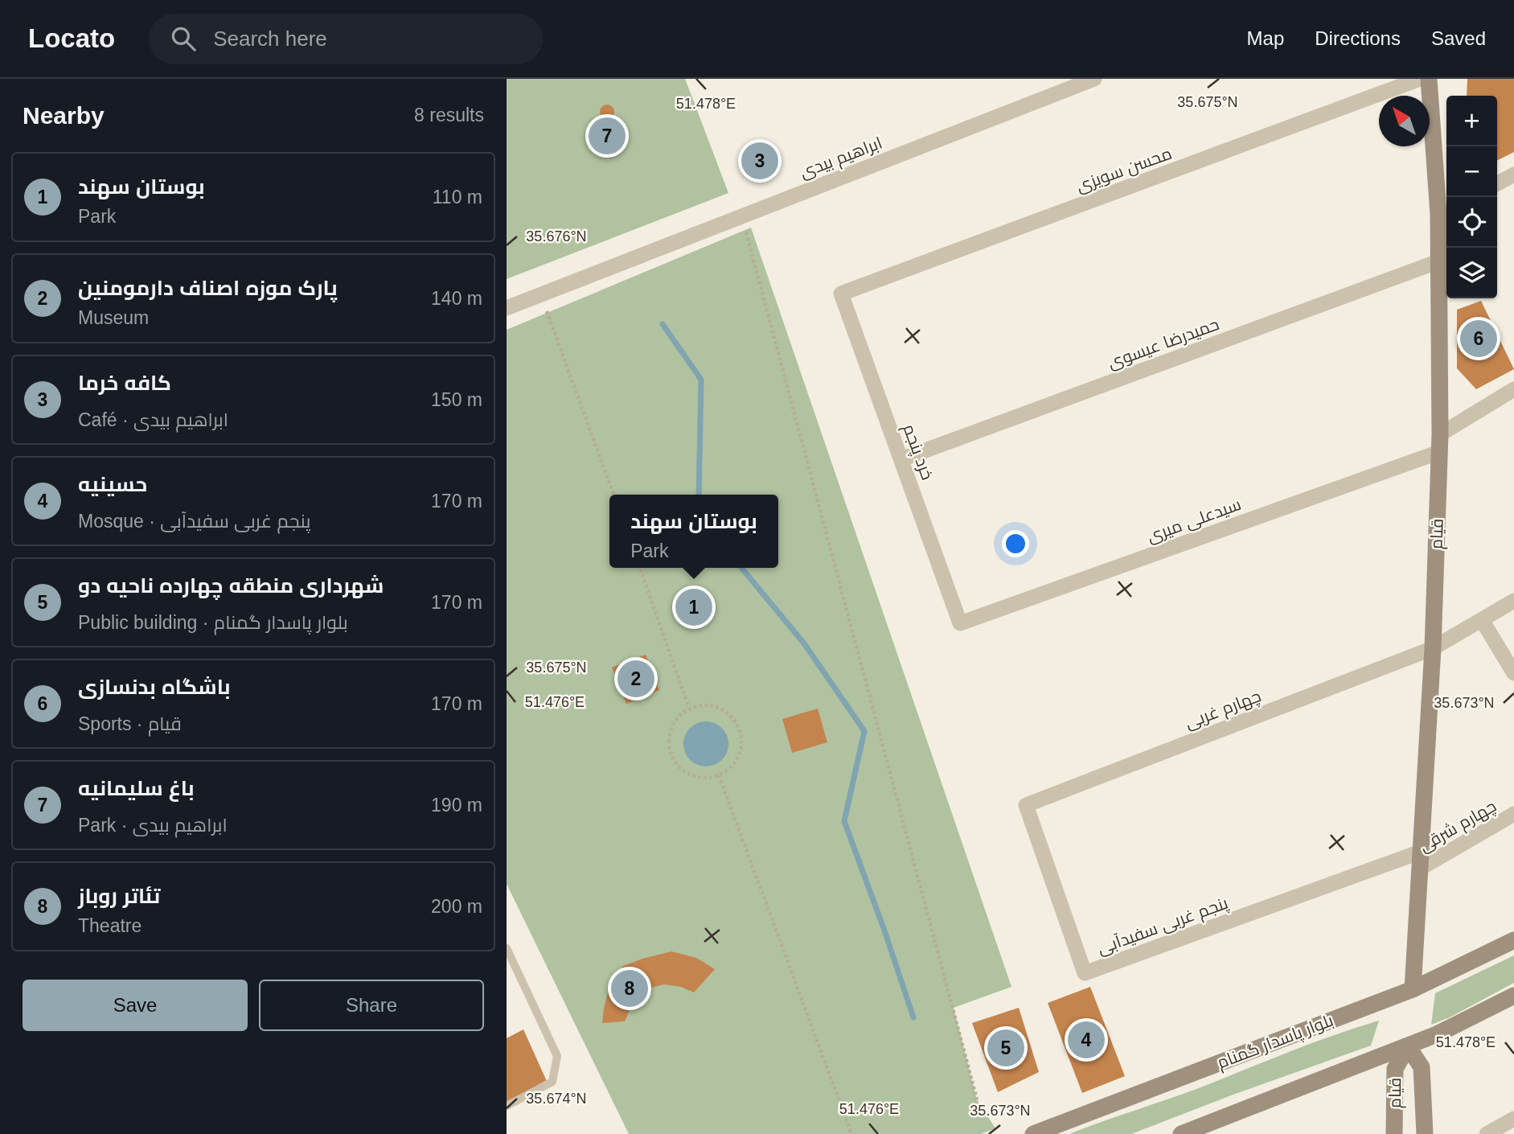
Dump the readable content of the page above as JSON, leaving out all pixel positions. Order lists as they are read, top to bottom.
{
  "streets": {
    "street": [
      "ابراهیم بیدی",
      "محسن سویزی",
      "حمیدرضا عیسوی",
      "خرد پنجم",
      "سیدعلی میری",
      "قیام",
      "چهارم غربی",
      "چهارم شرقی",
      "پنجم غربی سفیدآبی",
      "بلوار پاسدار گمنام"
    ]
  },
  "crossings": [
    ["محسن سویزی", "خرد پنجم"],
    ["حمیدرضا عیسوی", "خرد پنجم"],
    ["حمیدرضا عیسوی", "قیام"],
    ["خرد پنجم", "سیدعلی میری"],
    ["سیدعلی میری", "قیام"],
    ["قیام", "چهارم غربی"],
    ["قیام", "چهارم شرقی"],
    ["قیام", "پنجم غربی سفیدآبی"],
    ["قیام", "بلوار پاسدار گمنام"],
    ["چهارم غربی", "پنجم غربی سفیدآبی"],
    ["چهارم شرقی", "پنجم غربی سفیدآبی"]
  ],
  "north": "top left",
  "page": {
    "header": "Locato",
    "search": "Search here",
    "nav": ["Map", "Directions", "Saved"],
    "heading": ["Nearby", "8 results"],
    "map_buttons": ["+", "−"],
    "pins": [
      "7",
      "3",
      "6",
      "1",
      "2",
      "8",
      "4",
      "5"
    ],
    "list": [
      {
        "mark": "1",
        "name": "بوستان سهند",
        "note": "Park",
        "value": "110 m"
      },
      {
        "mark": "2",
        "name": "پارک موزه اصناف دارمومنین",
        "note": "Museum",
        "value": "140 m"
      },
      {
        "mark": "3",
        "name": "کافه خرما",
        "note": "Café · ابراهیم بیدی",
        "value": "150 m"
      },
      {
        "mark": "4",
        "name": "حسینیه",
        "note": "Mosque · پنجم غربی سفیدآبی",
        "value": "170 m"
      },
      {
        "mark": "5",
        "name": "شهرداری منطقه چهارده ناحیه دو",
        "note": "Public building · بلوار پاسدار گمنام",
        "value": "170 m"
      },
      {
        "mark": "6",
        "name": "باشگاه بدنسازی",
        "note": "Sports · قیام",
        "value": "170 m"
      },
      {
        "mark": "7",
        "name": "باغ سلیمانیه",
        "note": "Park · ابراهیم بیدی",
        "value": "190 m"
      },
      {
        "mark": "8",
        "name": "تئاتر روباز",
        "note": "Theatre",
        "value": "200 m"
      }
    ],
    "popup": ["بوستان سهند", "Park"],
    "buttons": ["Save", "Share"]
  },
  "coordinates": [
    "35.675°N",
    "51.478°E",
    "35.676°N",
    "51.476°E",
    "35.673°N",
    "35.674°N"
  ]
}
